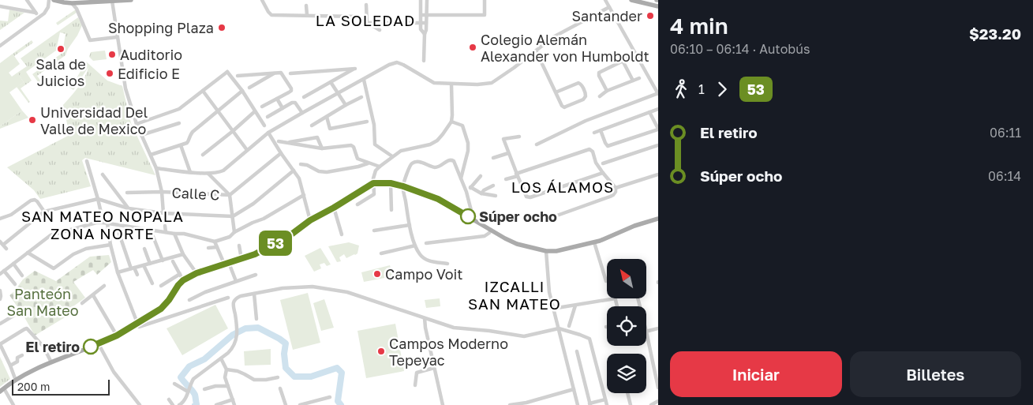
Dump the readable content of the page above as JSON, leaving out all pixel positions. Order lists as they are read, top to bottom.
{
  "streets": {
    "street": ["Calle C"]
  },
  "districts": [
    "LA SOLEDAD",
    "LOS ÁLAMOS",
    "SAN MATEO NOPALA ZONA NORTE",
    "IZCALLI SAN MATEO"
  ],
  "parks": ["Panteón San Mateo"],
  "places": [
    "Santander",
    "Shopping Plaza",
    "Colegio Alemán Alexander von Humboldt",
    "Sala de Juicios",
    "Auditorio",
    "Edificio E",
    "Universidad Del Valle de Mexico",
    "Súper ocho",
    "Campo Voit",
    "El retiro",
    "Campos Moderno Tepeyac"
  ],
  "lines": ["bus line 53"],
  "scale_bar": "200 m",
  "north": "top left",
  "page": {
    "on_map": "53",
    "heading": ["4 min", "06:10 – 06:14 · Autobús", "$23.20"],
    "legs": ["1", "53"],
    "list": [
      {
        "name": "El retiro",
        "value": "06:11"
      },
      {
        "name": "Súper ocho",
        "value": "06:14"
      }
    ],
    "buttons": ["Iniciar", "Billetes"],
    "scale": "200 m"
  }
}
